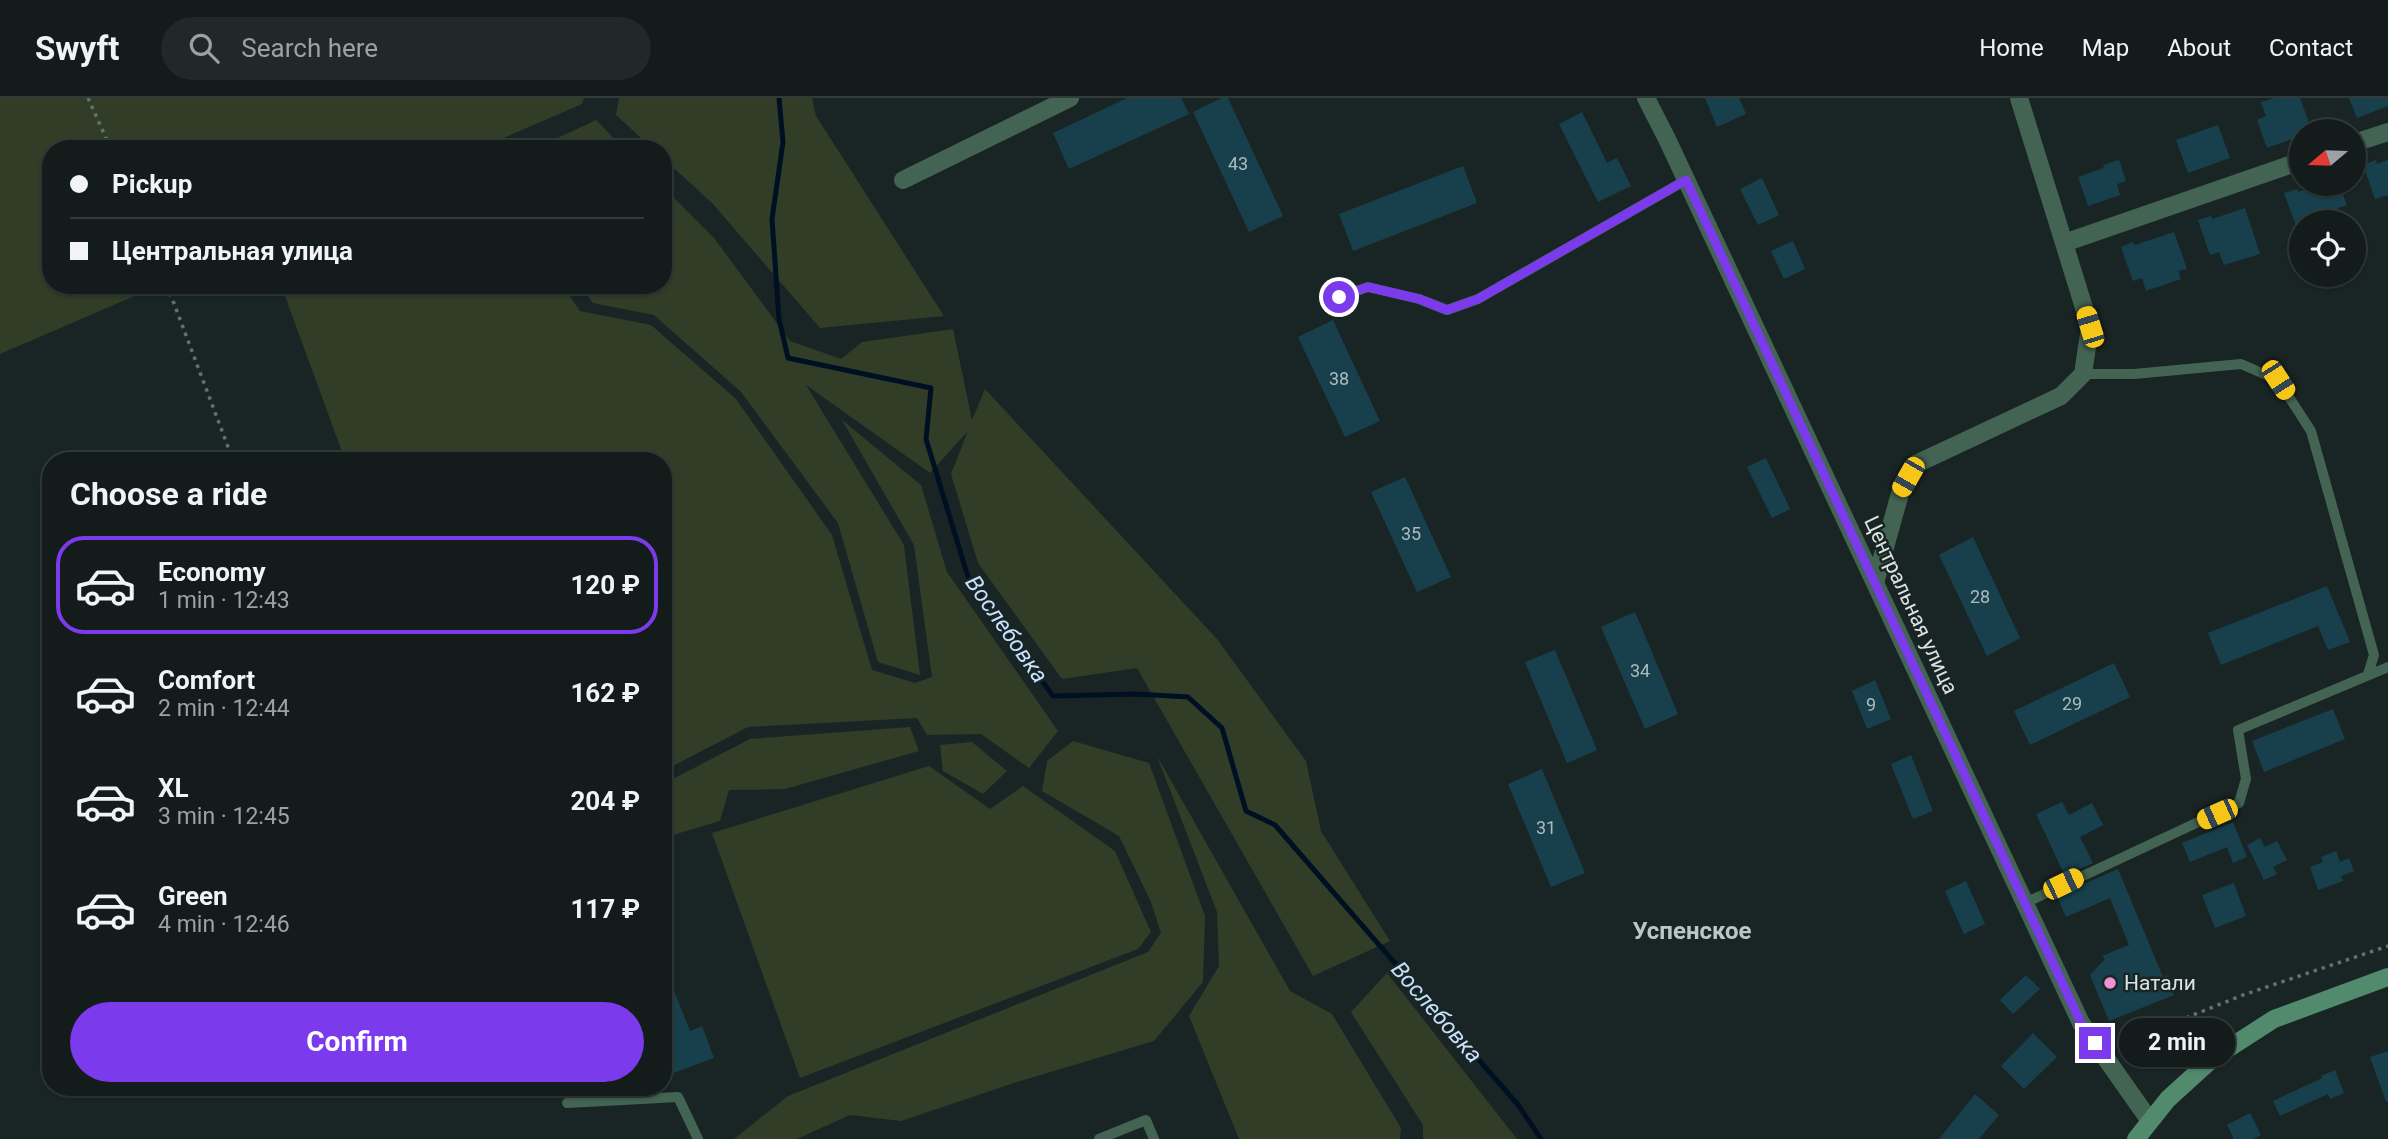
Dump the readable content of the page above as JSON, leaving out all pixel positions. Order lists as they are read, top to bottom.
{
  "streets": {
    "street": ["Центральная улица"]
  },
  "districts": ["Успенское"],
  "water": ["Вослебовка"],
  "places": ["Натали"],
  "house_numbers": [
    "43",
    "38",
    "35",
    "28",
    "34",
    "29",
    "9",
    "31"
  ],
  "north": "left",
  "page": {
    "header": "Swyft",
    "search": "Search here",
    "nav": [
      "Home",
      "Map",
      "About",
      "Contact"
    ],
    "banner": ["Pickup", "Центральная улица"],
    "heading": "Choose a ride",
    "list": [
      {
        "name": "Economy",
        "note": "1 min · 12:43",
        "value": "120 ₽"
      },
      {
        "name": "Comfort",
        "note": "2 min · 12:44",
        "value": "162 ₽"
      },
      {
        "name": "XL",
        "note": "3 min · 12:45",
        "value": "204 ₽"
      },
      {
        "name": "Green",
        "note": "4 min · 12:46",
        "value": "117 ₽"
      }
    ],
    "buttons": "Confirm",
    "bubble": "2 min"
  }
}
